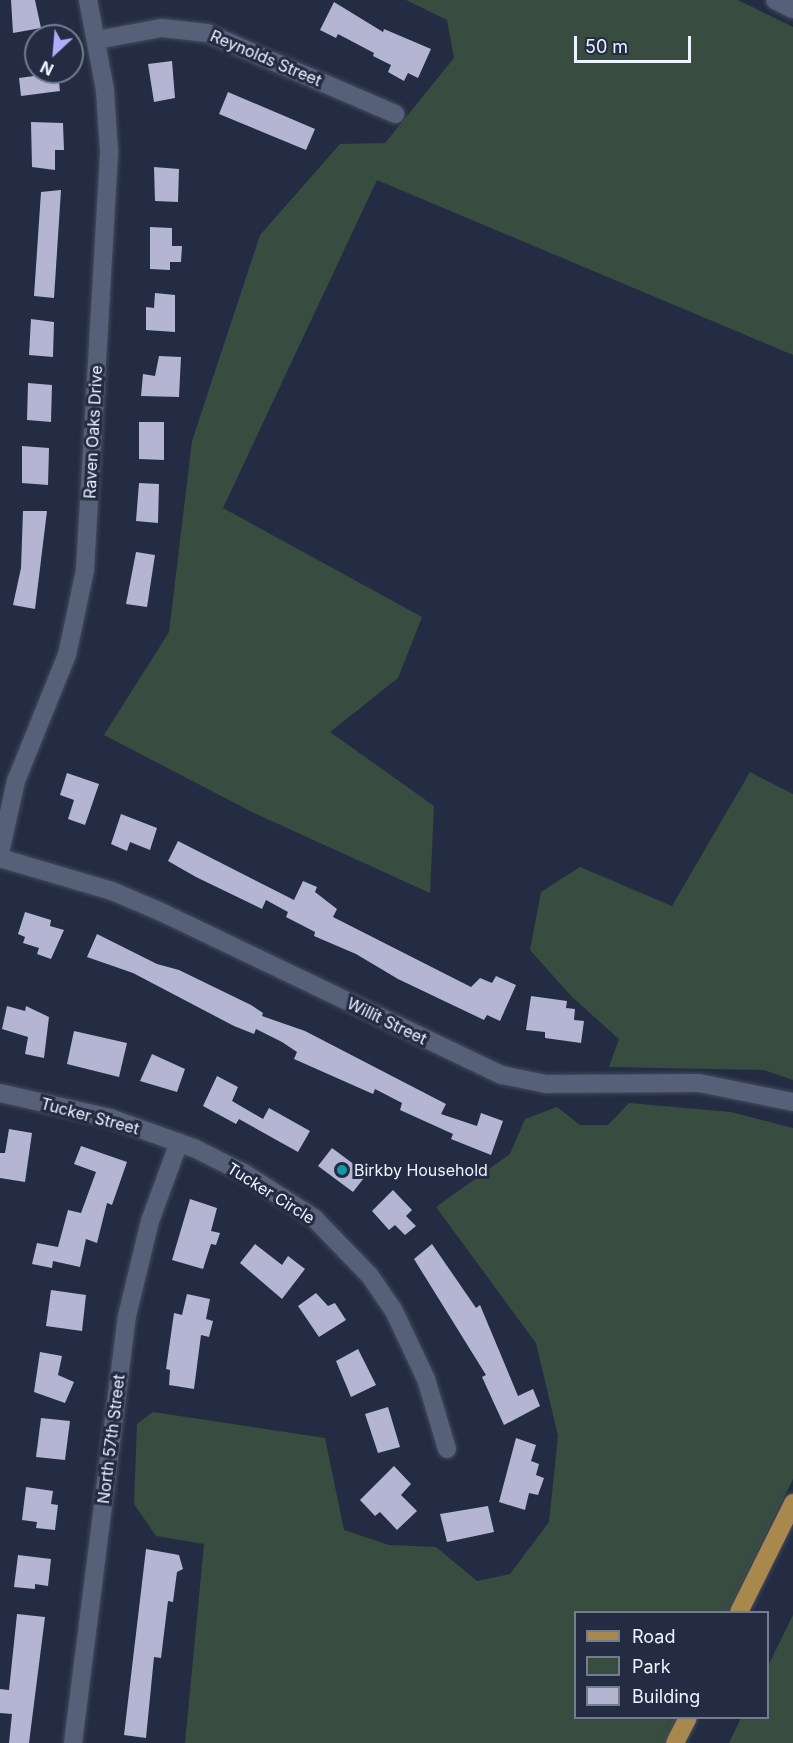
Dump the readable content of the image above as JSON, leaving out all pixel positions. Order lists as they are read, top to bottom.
{
  "streets": {
    "street": [
      "Reynolds Street",
      "Raven Oaks Drive",
      "Willit Street",
      "Tucker Street",
      "Tucker Circle",
      "North 57th Street"
    ]
  },
  "crossings": [
    ["Reynolds Street", "Raven Oaks Drive"],
    ["Tucker Street", "Tucker Circle"],
    ["Tucker Street", "North 57th Street"],
    ["Tucker Circle", "North 57th Street"]
  ],
  "places": ["Birkby Household"],
  "legend": ["Road", "Park", "Building"],
  "scale_bar": "50 m",
  "north": "bottom left"
}
